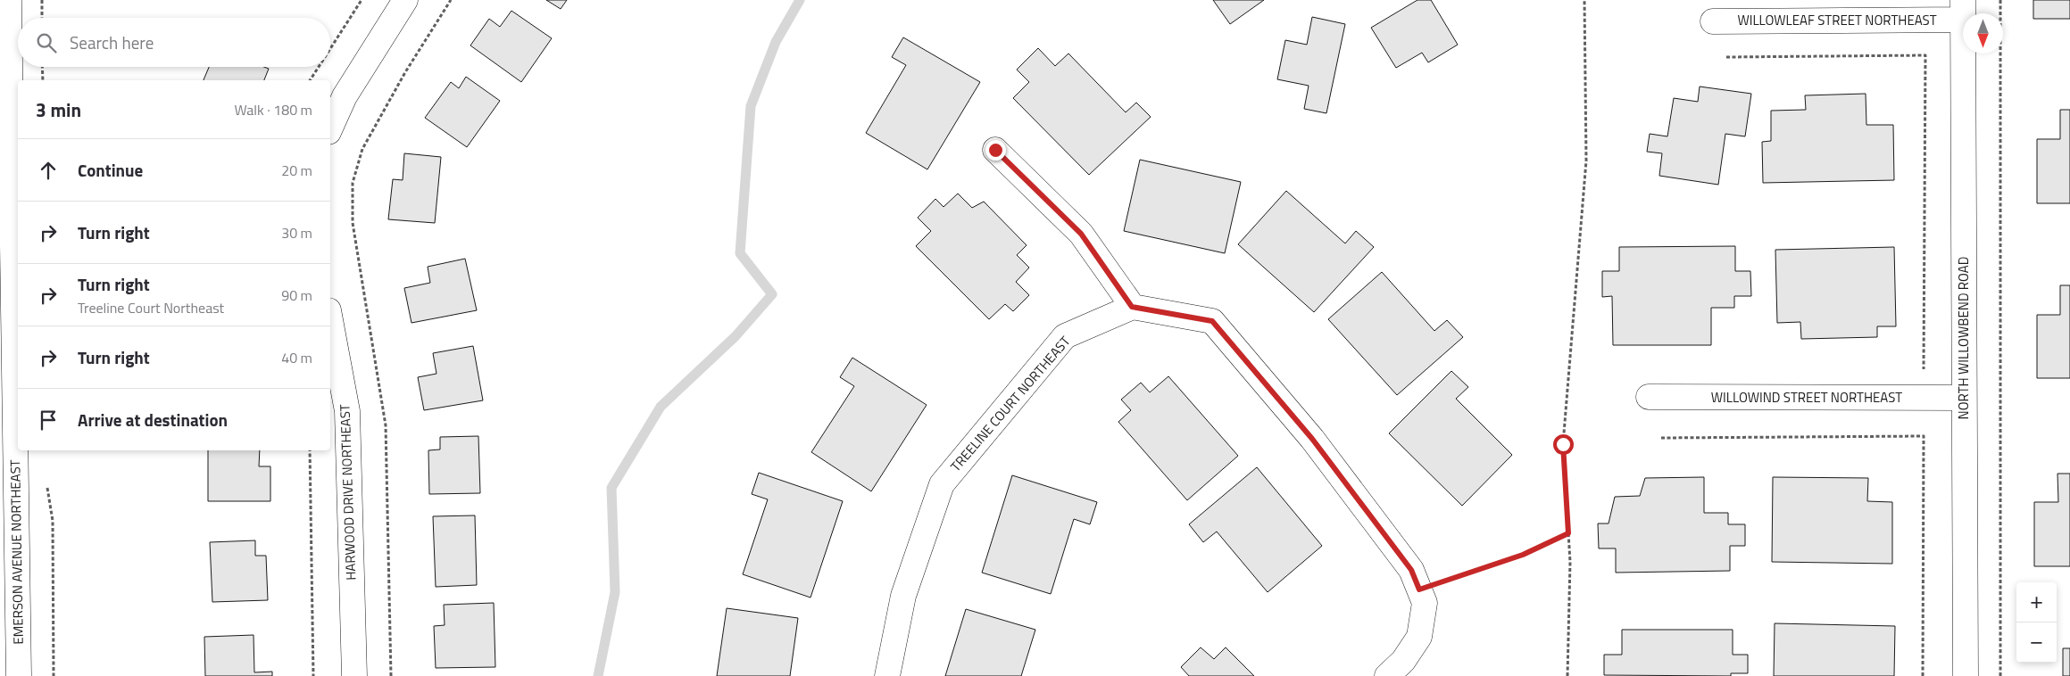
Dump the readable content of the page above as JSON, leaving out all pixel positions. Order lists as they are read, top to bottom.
{
  "streets": {
    "street": [
      "WILLOWLEAF STREET NORTHEAST",
      "NORTH WILLOWBEND ROAD",
      "WILLOWIND STREET NORTHEAST",
      "TREELINE COURT NORTHEAST",
      "HARWOOD DRIVE NORTHEAST",
      "EMERSON AVENUE NORTHEAST"
    ]
  },
  "crossings": [
    ["WILLOWLEAF STREET NORTHEAST", "NORTH WILLOWBEND ROAD"],
    ["NORTH WILLOWBEND ROAD", "WILLOWIND STREET NORTHEAST"]
  ],
  "north": "bottom",
  "page": {
    "search": "Search here",
    "heading": ["3 min", "Walk · 180 m"],
    "list": [
      ["Continue", "20 m"],
      ["Turn right", "30 m"],
      ["Turn right", "Treeline Court Northeast", "90 m"],
      ["Turn right", "40 m"],
      "Arrive at destination"
    ],
    "map_buttons": ["+", "−"]
  }
}
